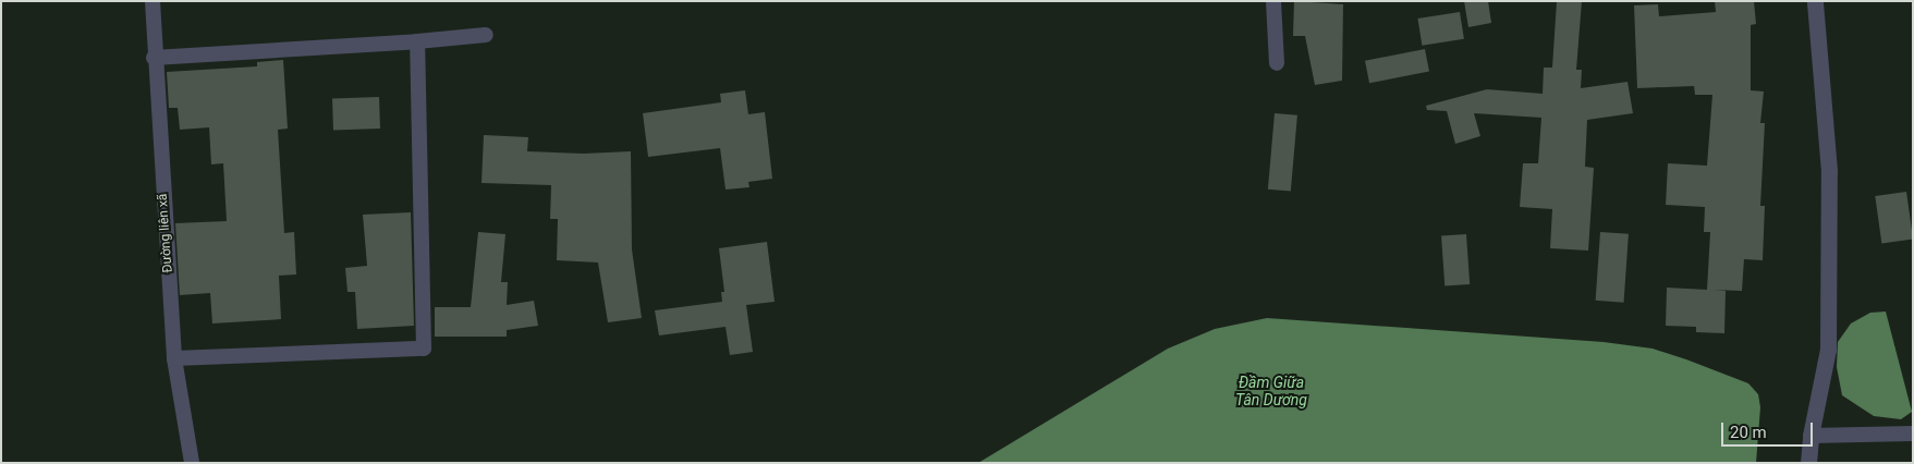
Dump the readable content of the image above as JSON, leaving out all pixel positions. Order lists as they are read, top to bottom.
{
  "streets": {
    "lane": ["Đường liên xã"]
  },
  "water": ["Đầm Giữa Tân Dương"],
  "scale_bar": "20 m"
}
